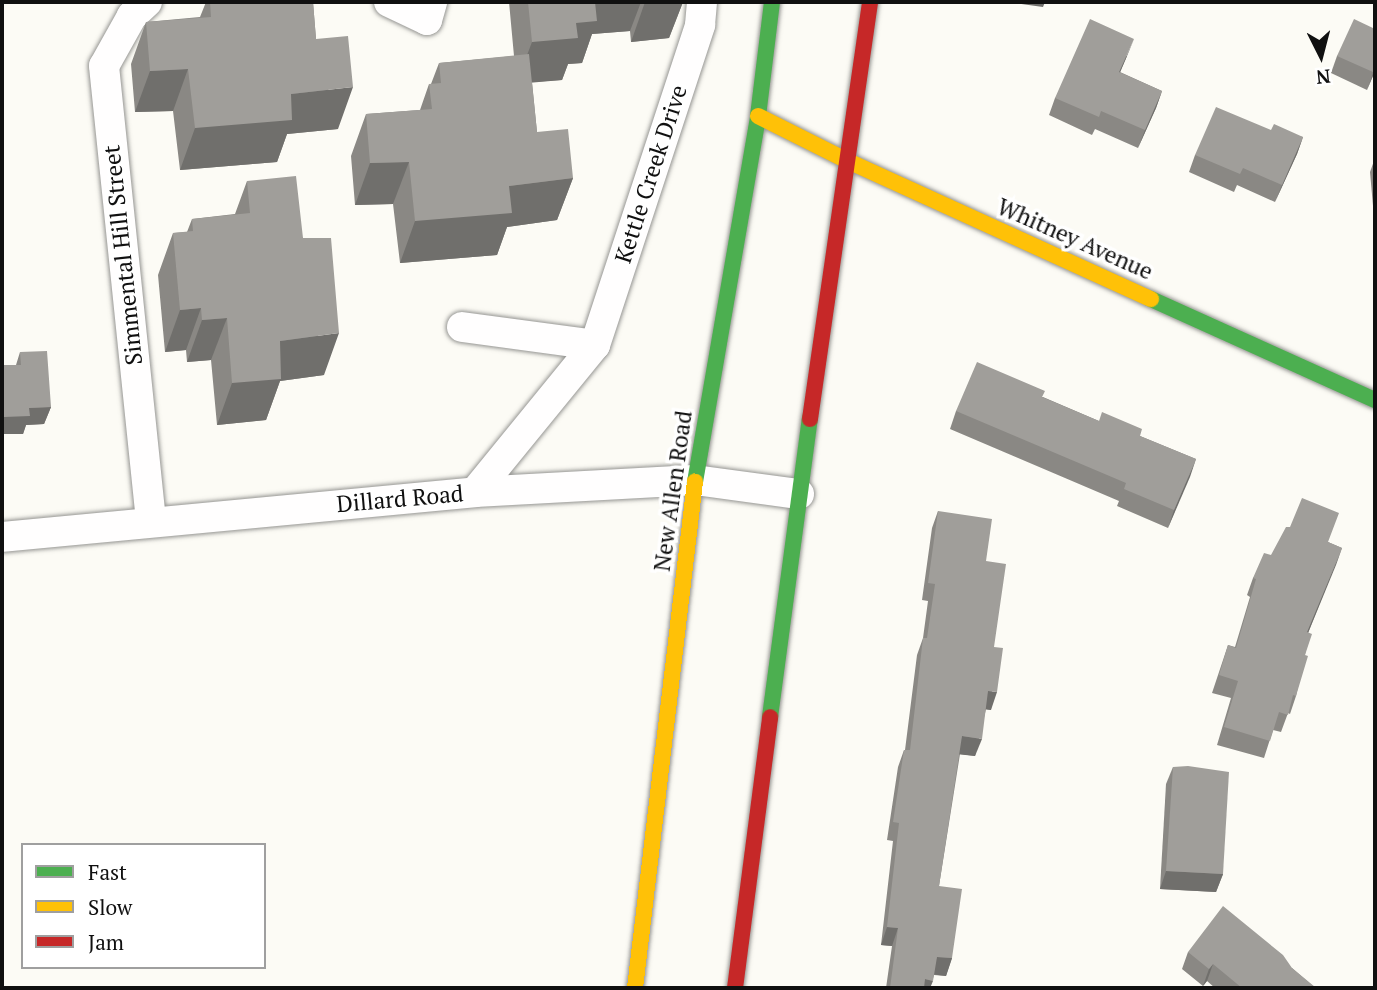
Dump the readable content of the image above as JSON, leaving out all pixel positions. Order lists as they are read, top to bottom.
{
  "streets": {
    "main road": ["Whitney Avenue", "New Allen Road"],
    "street": ["Kettle Creek Drive", "Simmental Hill Street", "Dillard Road"]
  },
  "crossings": [
    ["Kettle Creek Drive", "Dillard Road"],
    ["Whitney Avenue", "New Allen Road"],
    ["Simmental Hill Street", "Dillard Road"],
    ["New Allen Road", "Dillard Road"]
  ],
  "legend": ["Fast", "Slow", "Jam"],
  "north": "bottom"
}
